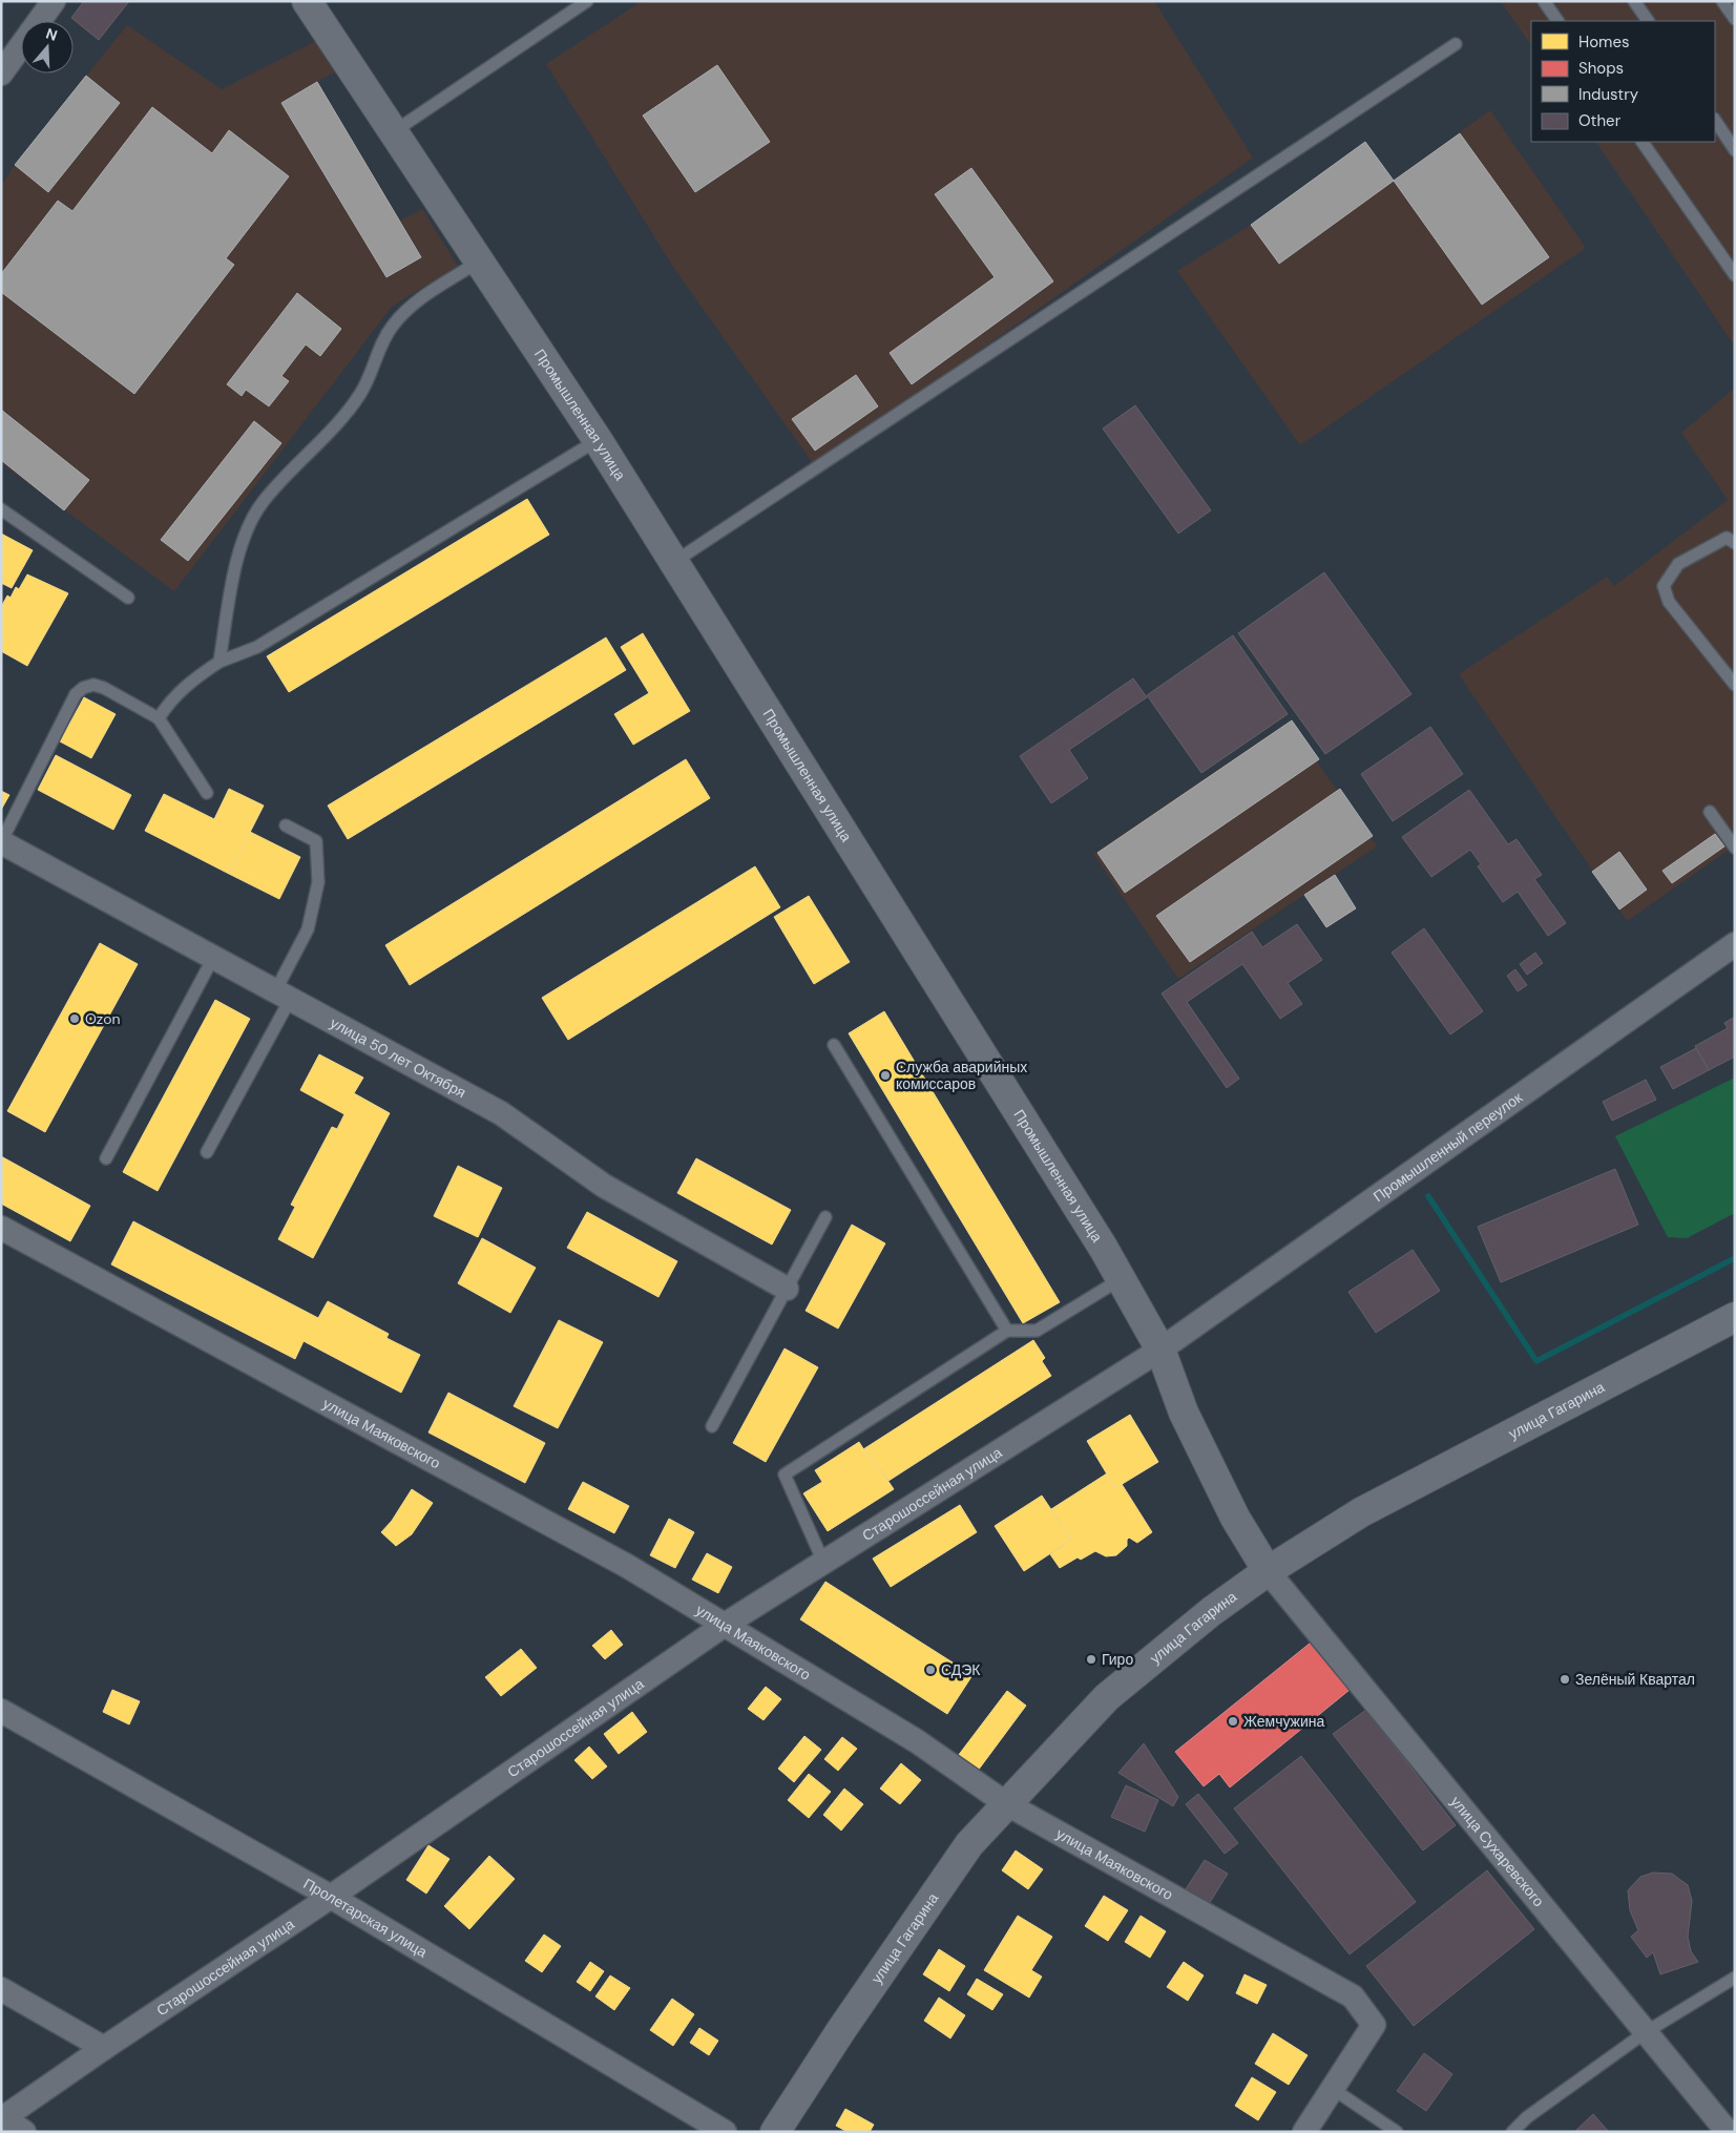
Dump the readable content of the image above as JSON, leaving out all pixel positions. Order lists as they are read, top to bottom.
{
  "streets": {
    "street": [
      "Промышленная улица",
      "улица 50 лет Октября",
      "Промышленный переулок",
      "улица Гагарина",
      "улица Маяковского",
      "Старошоссейная улица",
      "улица Сухаревского",
      "Пролетарская улица"
    ]
  },
  "crossings": [
    ["Промышленная улица", "Промышленный переулок"],
    ["Промышленная улица", "улица Гагарина"],
    ["Промышленная улица", "Старошоссейная улица"],
    ["Промышленная улица", "улица Сухаревского"],
    ["Промышленный переулок", "Старошоссейная улица"],
    ["улица Гагарина", "улица Маяковского"],
    ["улица Гагарина", "улица Сухаревского"],
    ["улица Маяковского", "Старошоссейная улица"],
    ["Старошоссейная улица", "Пролетарская улица"]
  ],
  "places": [
    "Ozon",
    "Служба аварийных комиссаров",
    "Гиро",
    "СДЭК",
    "Зелёный Квартал",
    "Жемчужина"
  ],
  "legend": [
    "Homes",
    "Shops",
    "Industry",
    "Other"
  ],
  "north": "top"
}
